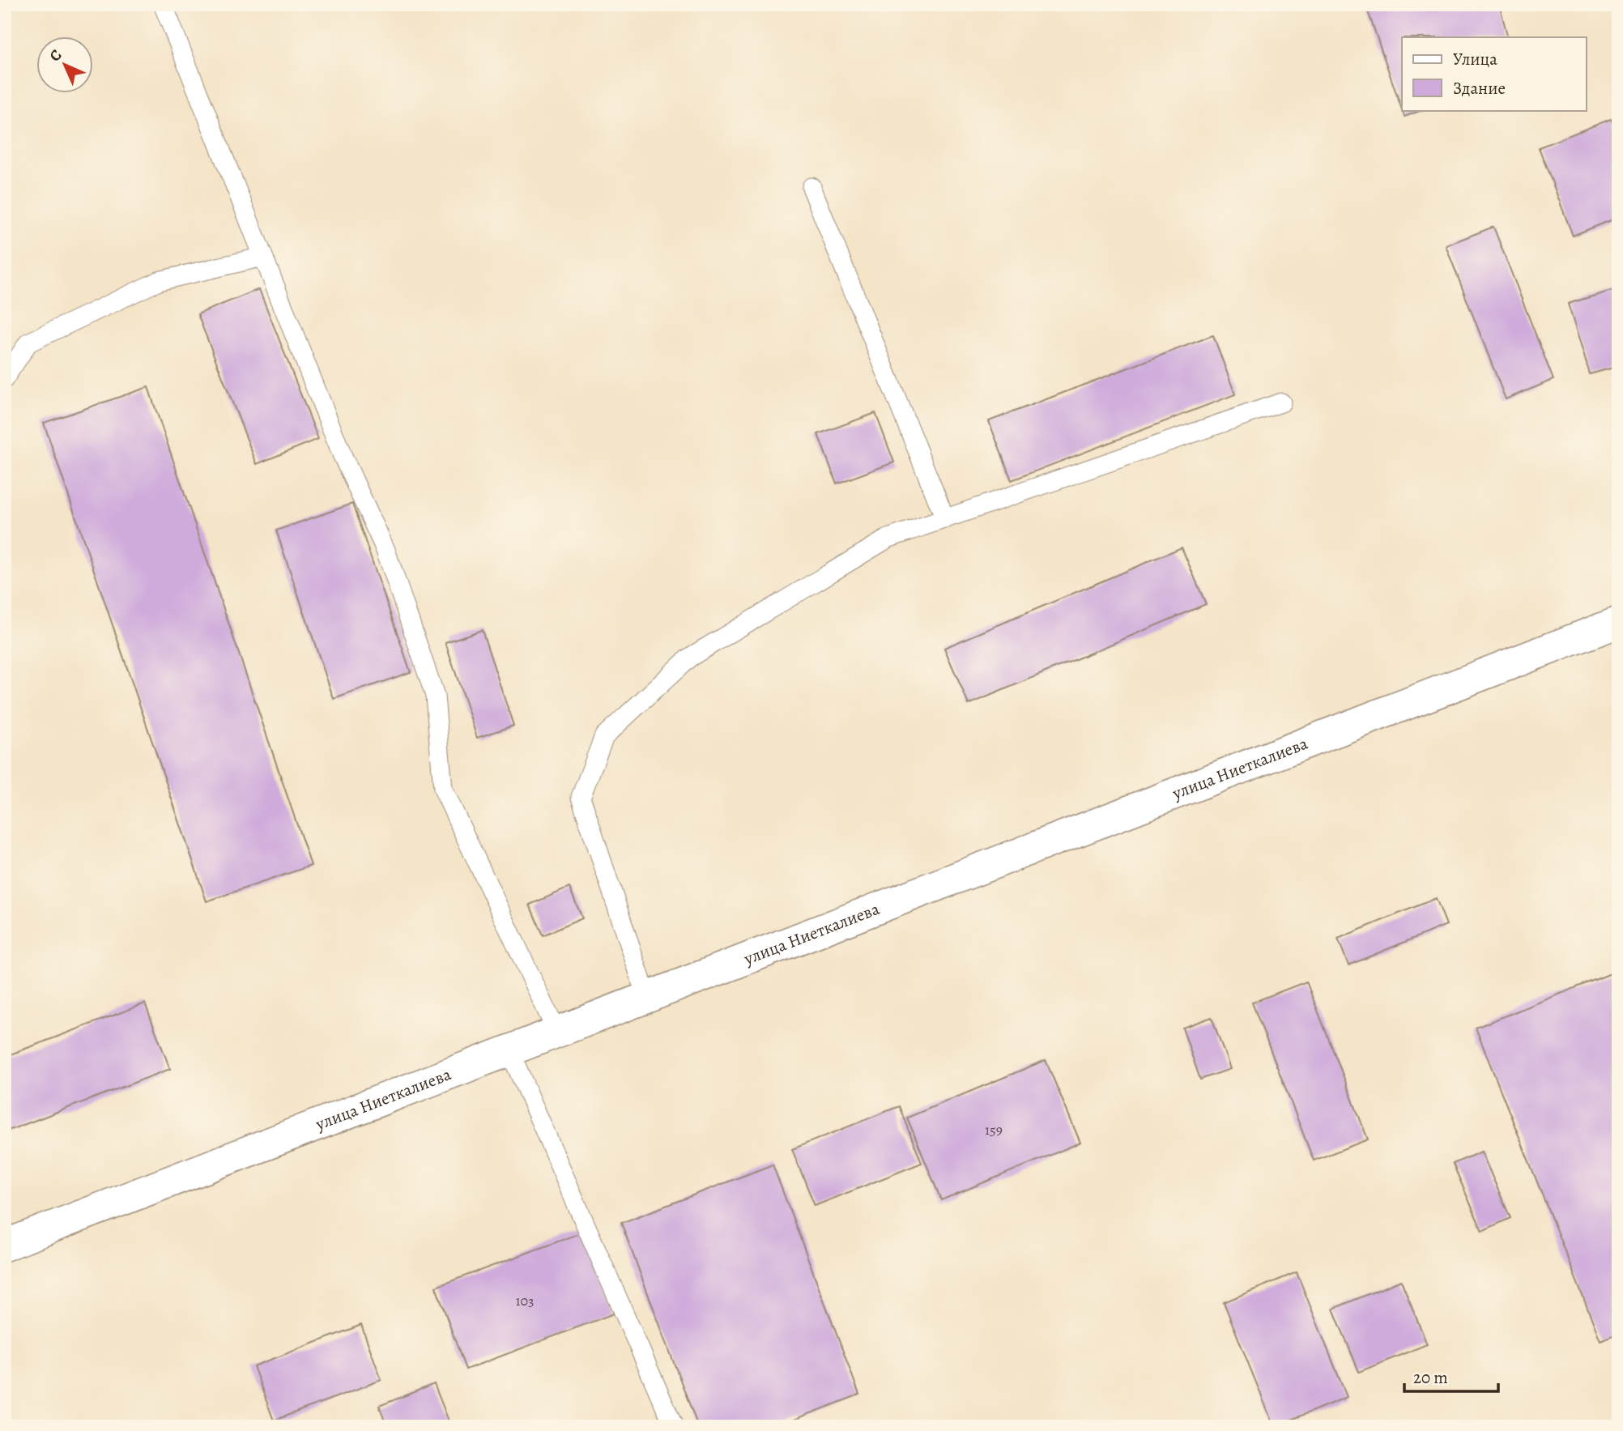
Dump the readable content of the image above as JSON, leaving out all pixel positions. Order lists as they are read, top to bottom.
{
  "streets": {
    "street": ["улица Ниеткалиева"]
  },
  "house_numbers": ["159", "103"],
  "legend": ["Улица", "Здание"],
  "scale_bar": "20 m",
  "north": "top left"
}
